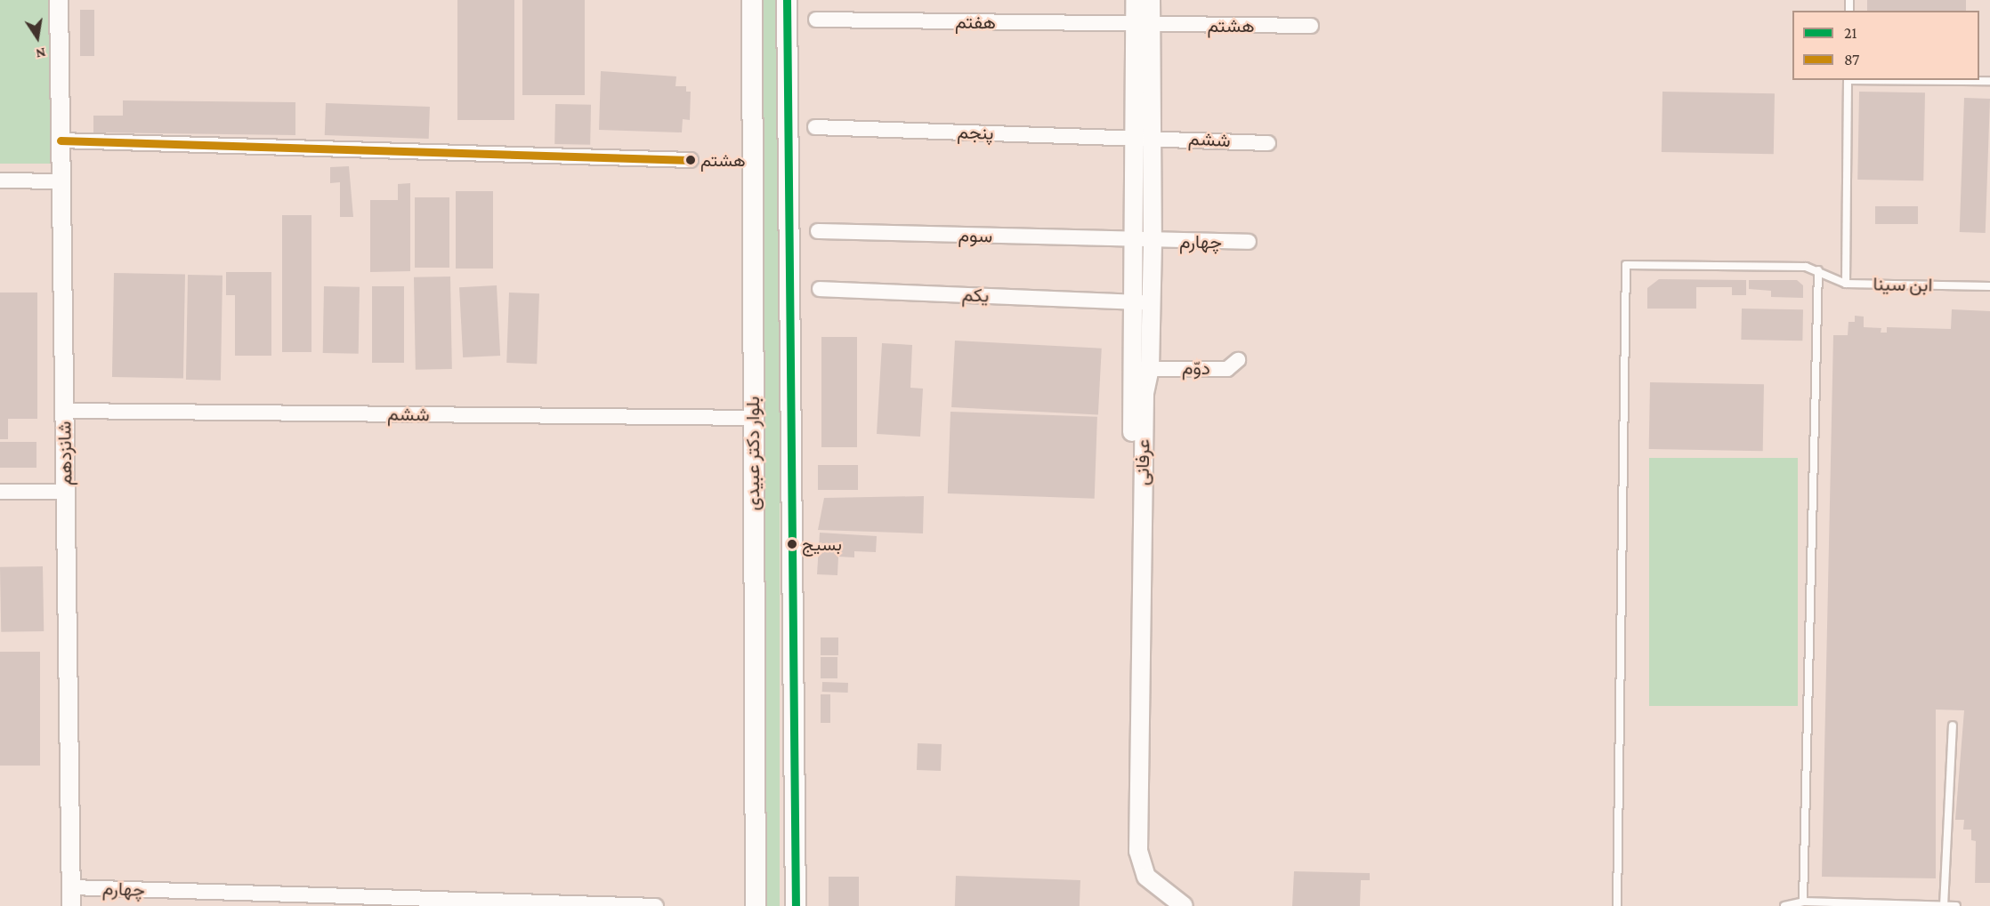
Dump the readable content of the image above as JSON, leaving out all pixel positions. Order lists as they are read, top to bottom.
{
  "streets": {
    "main road": ["بلوار دکتر عبیدی"],
    "street": [
      "هفتم",
      "هشتم",
      "پنجم",
      "ششم",
      "سوم",
      "چهارم",
      "یکم",
      "دوّم",
      "شانزدهم",
      "عرفانی"
    ],
    "lane": ["ابن سینا"]
  },
  "crossings": [
    ["هفتم", "هشتم"],
    ["هفتم", "عرفانی"],
    ["هشتم", "عرفانی"],
    ["پنجم", "ششم"],
    ["پنجم", "عرفانی"],
    ["ششم", "شانزدهم"],
    ["ششم", "بلوار دکتر عبیدی"],
    ["ششم", "عرفانی"],
    ["سوم", "چهارم"],
    ["سوم", "عرفانی"],
    ["چهارم", "شانزدهم"],
    ["چهارم", "عرفانی"],
    ["یکم", "عرفانی"],
    ["دوّم", "عرفانی"]
  ],
  "places": ["هشتم", "بسیج"],
  "lines": ["transit line 21", "transit line 87"],
  "legend": ["21", "87"],
  "north": "bottom"
}
